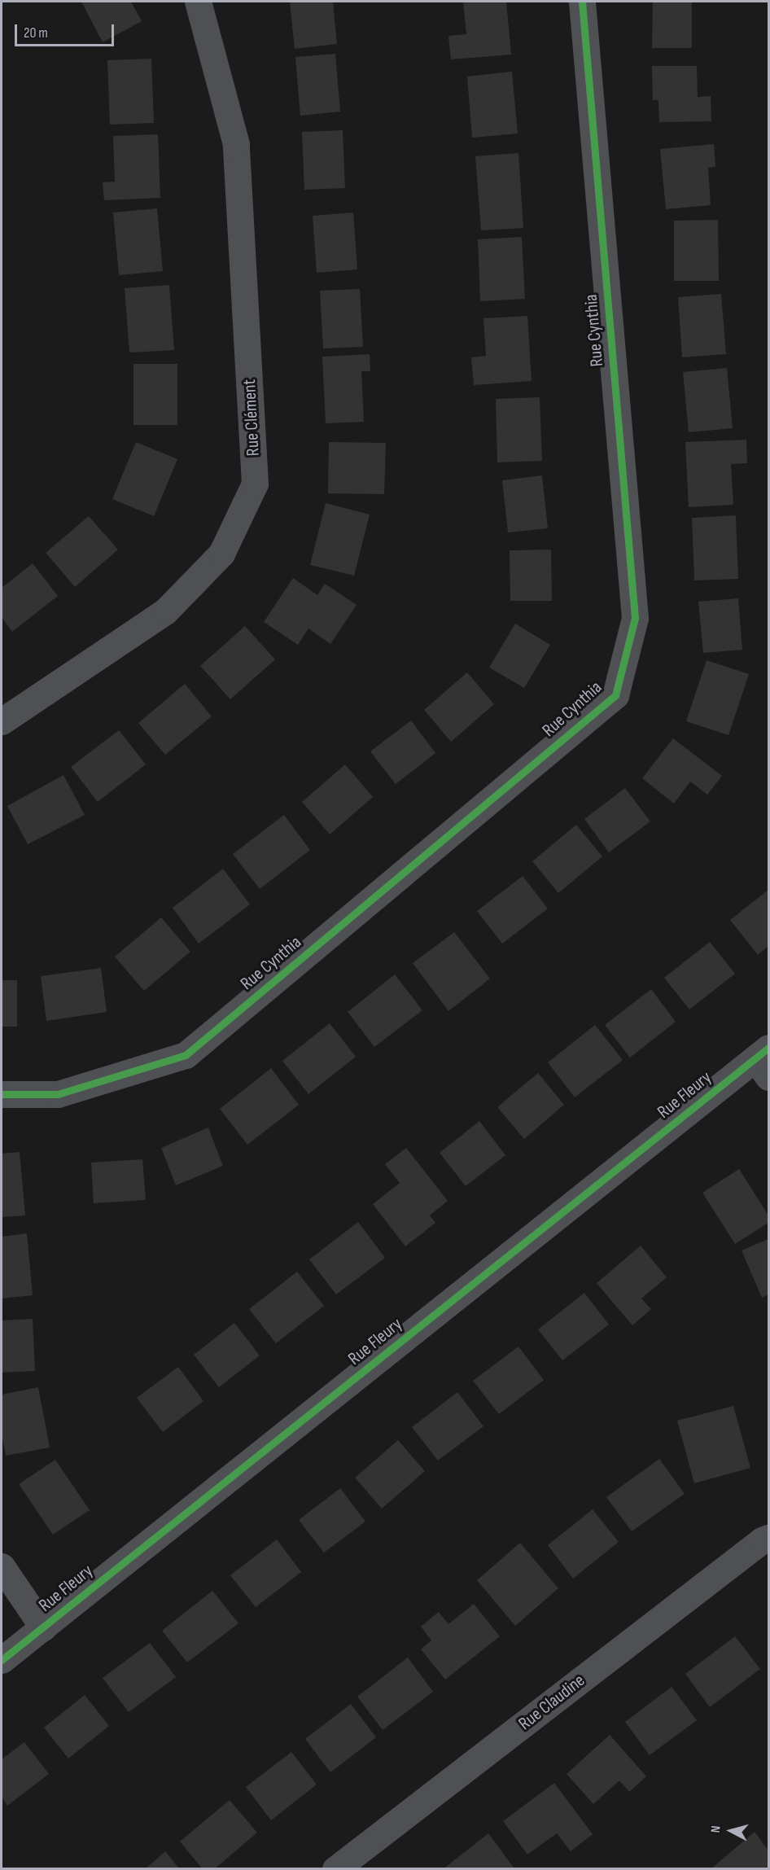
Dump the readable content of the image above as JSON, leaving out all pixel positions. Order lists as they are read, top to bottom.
{
  "streets": {
    "street": [
      "Rue Cynthia",
      "Rue Clément",
      "Rue Fleury",
      "Rue Claudine"
    ]
  },
  "scale_bar": "20 m",
  "north": "left"
}
